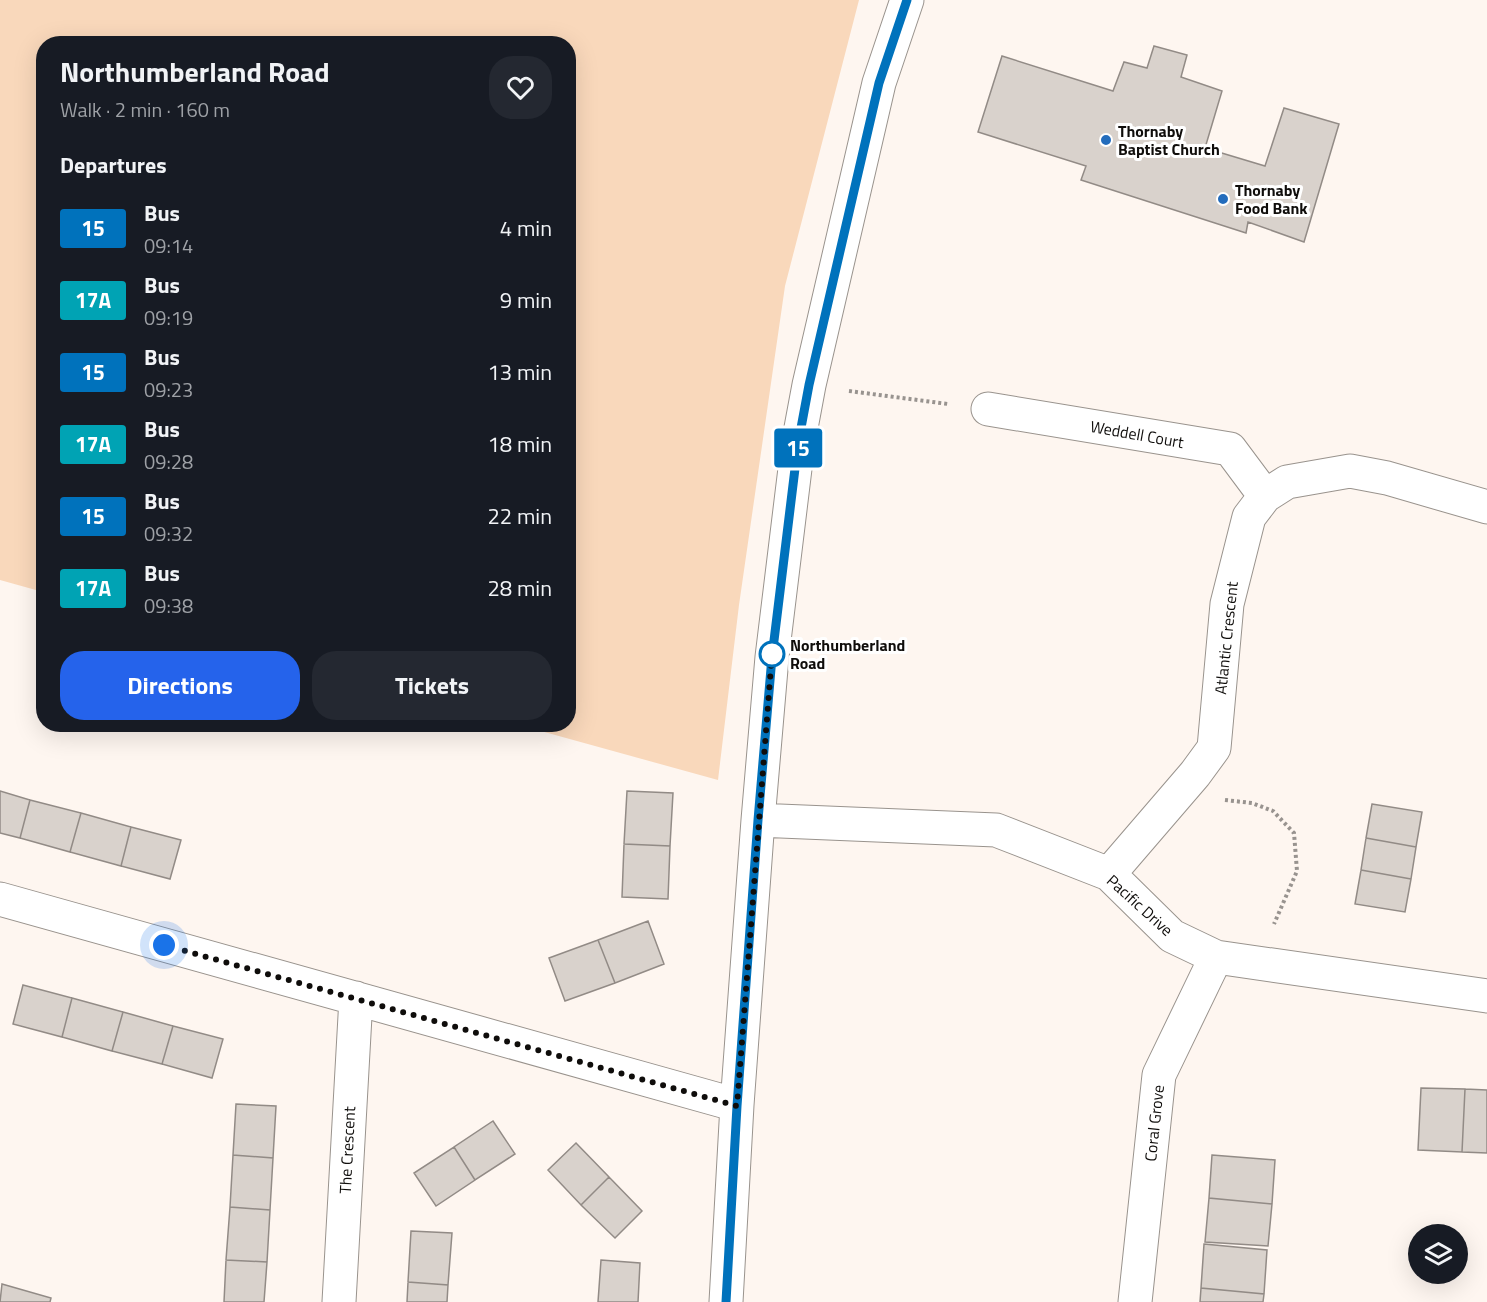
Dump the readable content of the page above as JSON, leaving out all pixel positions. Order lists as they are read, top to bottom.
{
  "streets": {
    "street": [
      "Weddell Court",
      "Atlantic Crescent",
      "Pacific Drive",
      "Coral Grove",
      "The Crescent"
    ]
  },
  "crossings": [
    ["Weddell Court", "Atlantic Crescent"],
    ["Atlantic Crescent", "Pacific Drive"],
    ["Atlantic Crescent", "Coral Grove"],
    ["Pacific Drive", "Coral Grove"]
  ],
  "places": ["Thornaby Baptist Church", "Thornaby Food Bank", "Northumberland Road"],
  "lines": ["bus line 15"],
  "page": {
    "on_map": "15",
    "heading": [
      ["Northumberland Road", "Walk · 2 min · 160 m"],
      "Departures"
    ],
    "list": [
      {
        "mark": "15",
        "name": "Bus",
        "note": "09:14",
        "value": "4 min"
      },
      {
        "mark": "17A",
        "name": "Bus",
        "note": "09:19",
        "value": "9 min"
      },
      {
        "mark": "15",
        "name": "Bus",
        "note": "09:23",
        "value": "13 min"
      },
      {
        "mark": "17A",
        "name": "Bus",
        "note": "09:28",
        "value": "18 min"
      },
      {
        "mark": "15",
        "name": "Bus",
        "note": "09:32",
        "value": "22 min"
      },
      {
        "mark": "17A",
        "name": "Bus",
        "note": "09:38",
        "value": "28 min"
      }
    ],
    "buttons": ["Directions", "Tickets"]
  }
}
